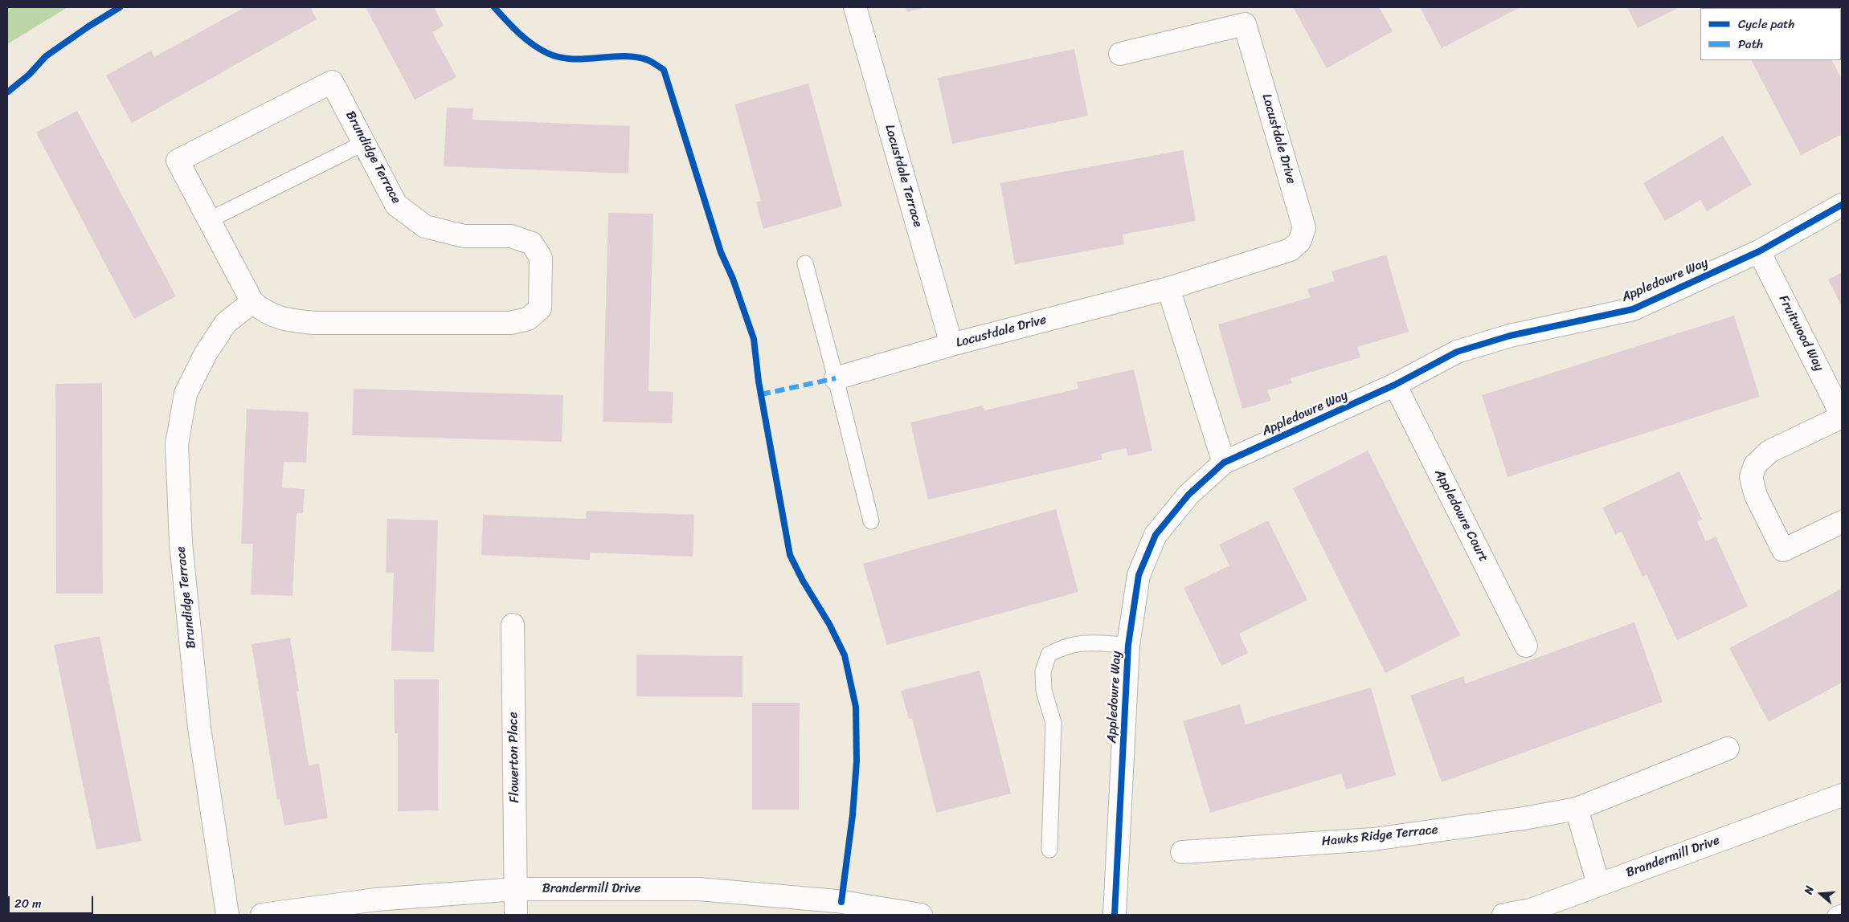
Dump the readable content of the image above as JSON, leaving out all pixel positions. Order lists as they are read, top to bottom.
{
  "streets": {
    "street": [
      "Locustdale Drive",
      "Brundidge Terrace",
      "Locustdale Terrace",
      "Appledowre Way",
      "Fruitwood Way",
      "Appledowre Court",
      "Flowerton Place",
      "Hawks Ridge Terrace",
      "Brandermill Drive"
    ]
  },
  "crossings": [
    ["Locustdale Drive", "Locustdale Terrace"],
    ["Appledowre Way", "Fruitwood Way"],
    ["Appledowre Way", "Appledowre Court"],
    ["Flowerton Place", "Brandermill Drive"]
  ],
  "legend": ["Cycle path", "Path"],
  "scale_bar": "20 m",
  "north": "left"
}
